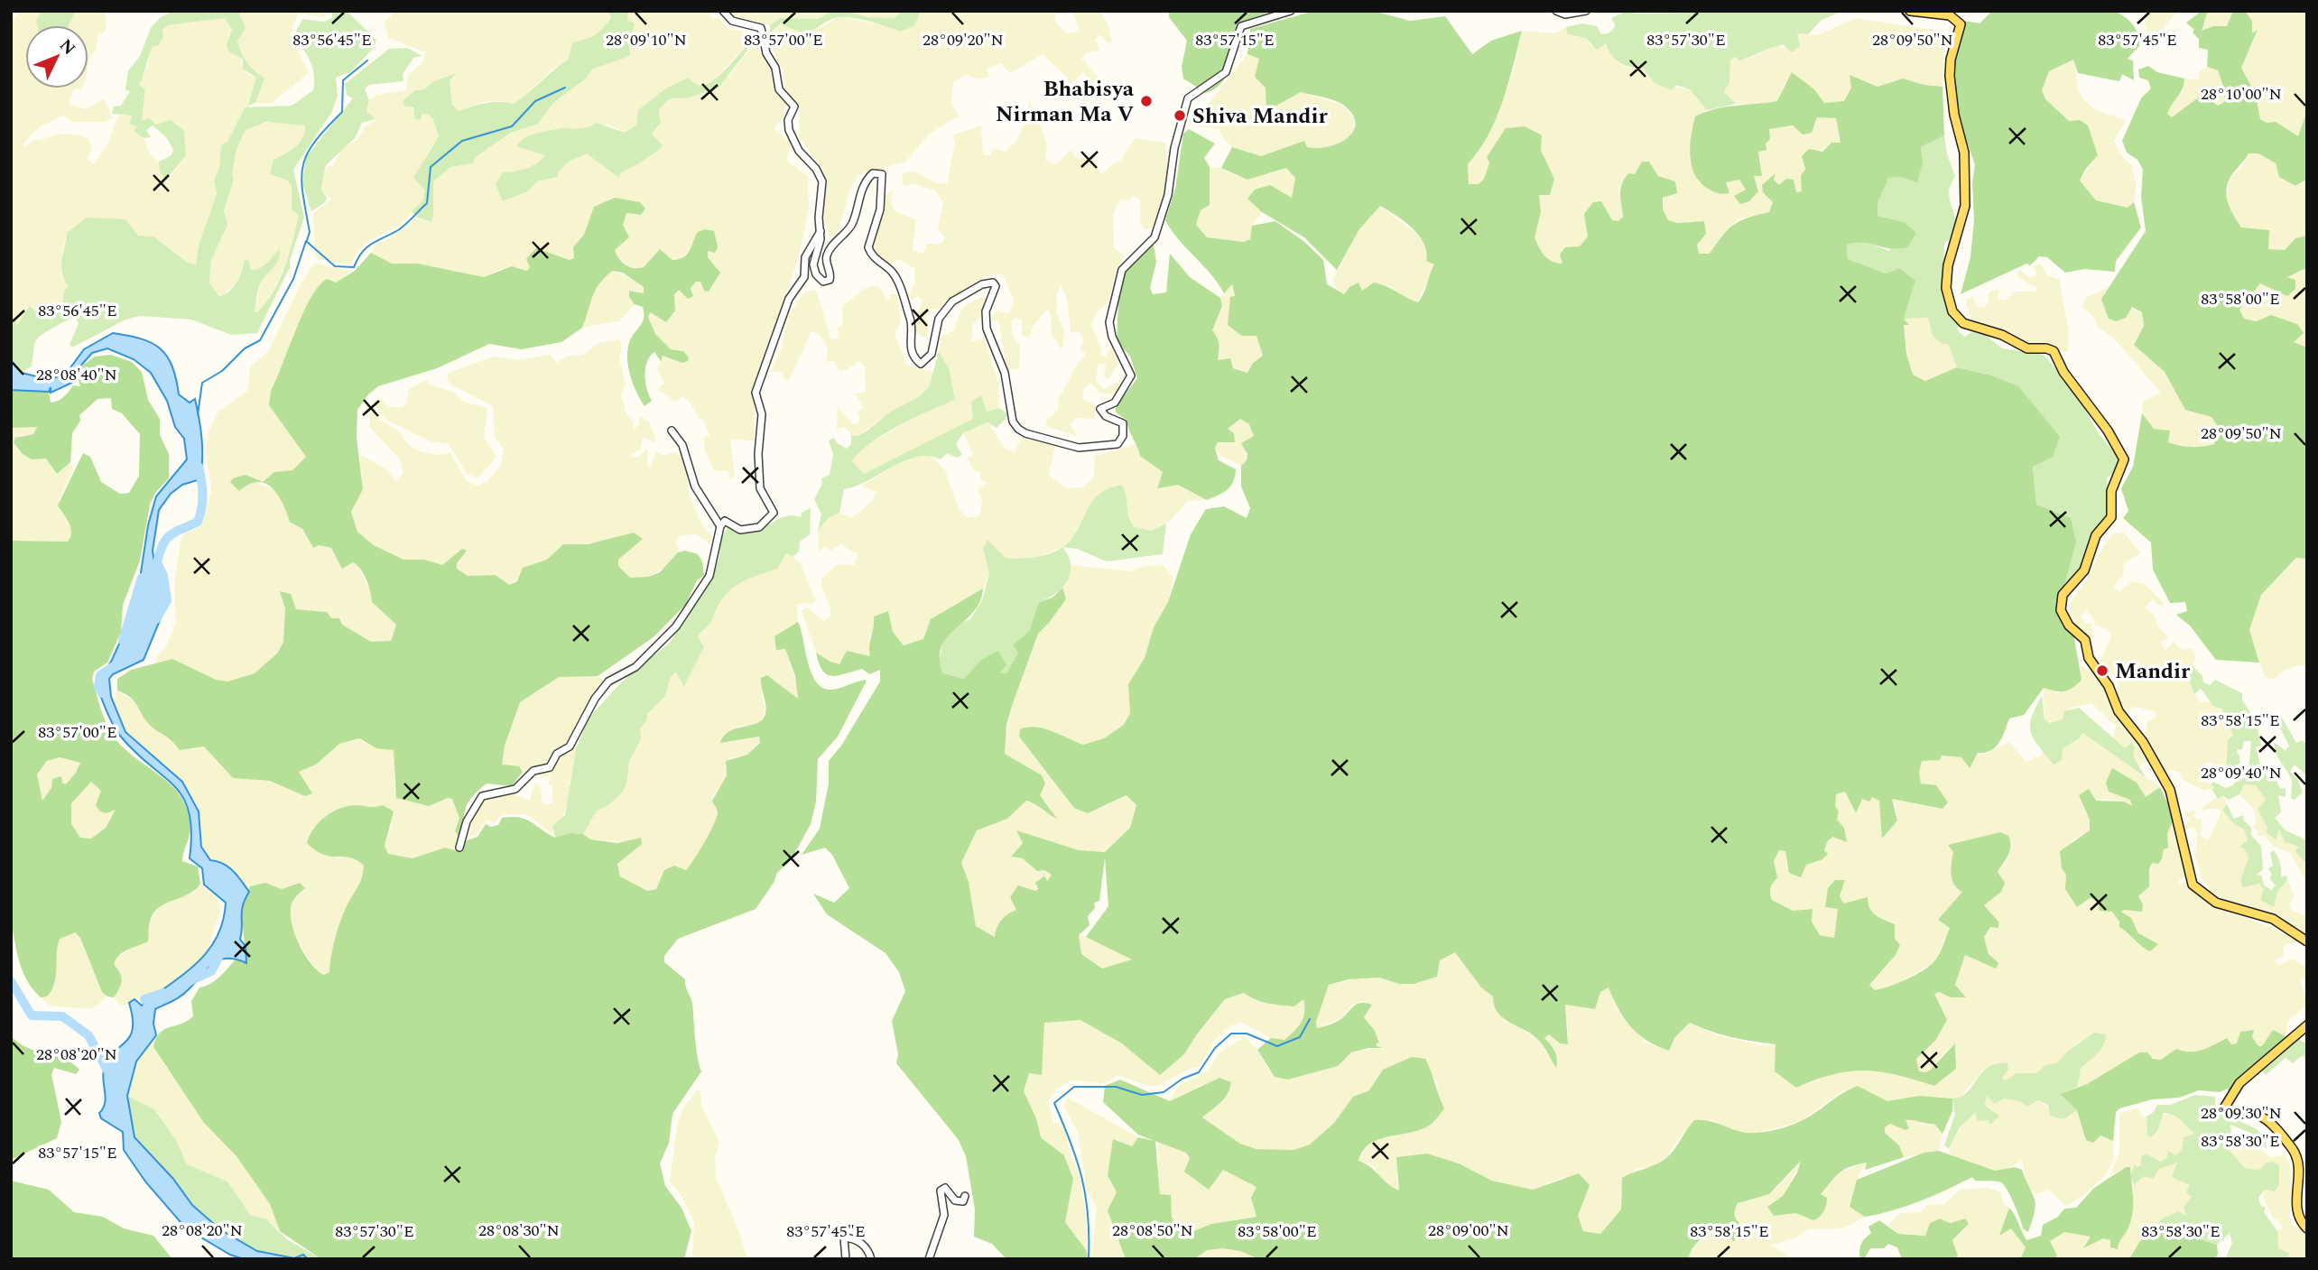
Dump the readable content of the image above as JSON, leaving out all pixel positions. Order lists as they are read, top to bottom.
{
  "places": ["Bhabisya Nirman Ma V", "Shiva Mandir", "Mandir"],
  "north": "top right",
  "coordinates": [
    "83°56'45\"E",
    "83°57'00\"E",
    "83°57'15\"E",
    "83°57'30\"E",
    "83°57'45\"E",
    "28°09'50\"N",
    "28°09'10\"N",
    "28°09'20\"N",
    "28°10'00\"N",
    "83°58'00\"E",
    "28°08'40\"N",
    "83°58'15\"E",
    "28°09'40\"N",
    "28°08'20\"N",
    "28°09'30\"N",
    "83°58'30\"E",
    "28°08'30\"N",
    "28°08'50\"N",
    "28°09'00\"N"
  ]
}
